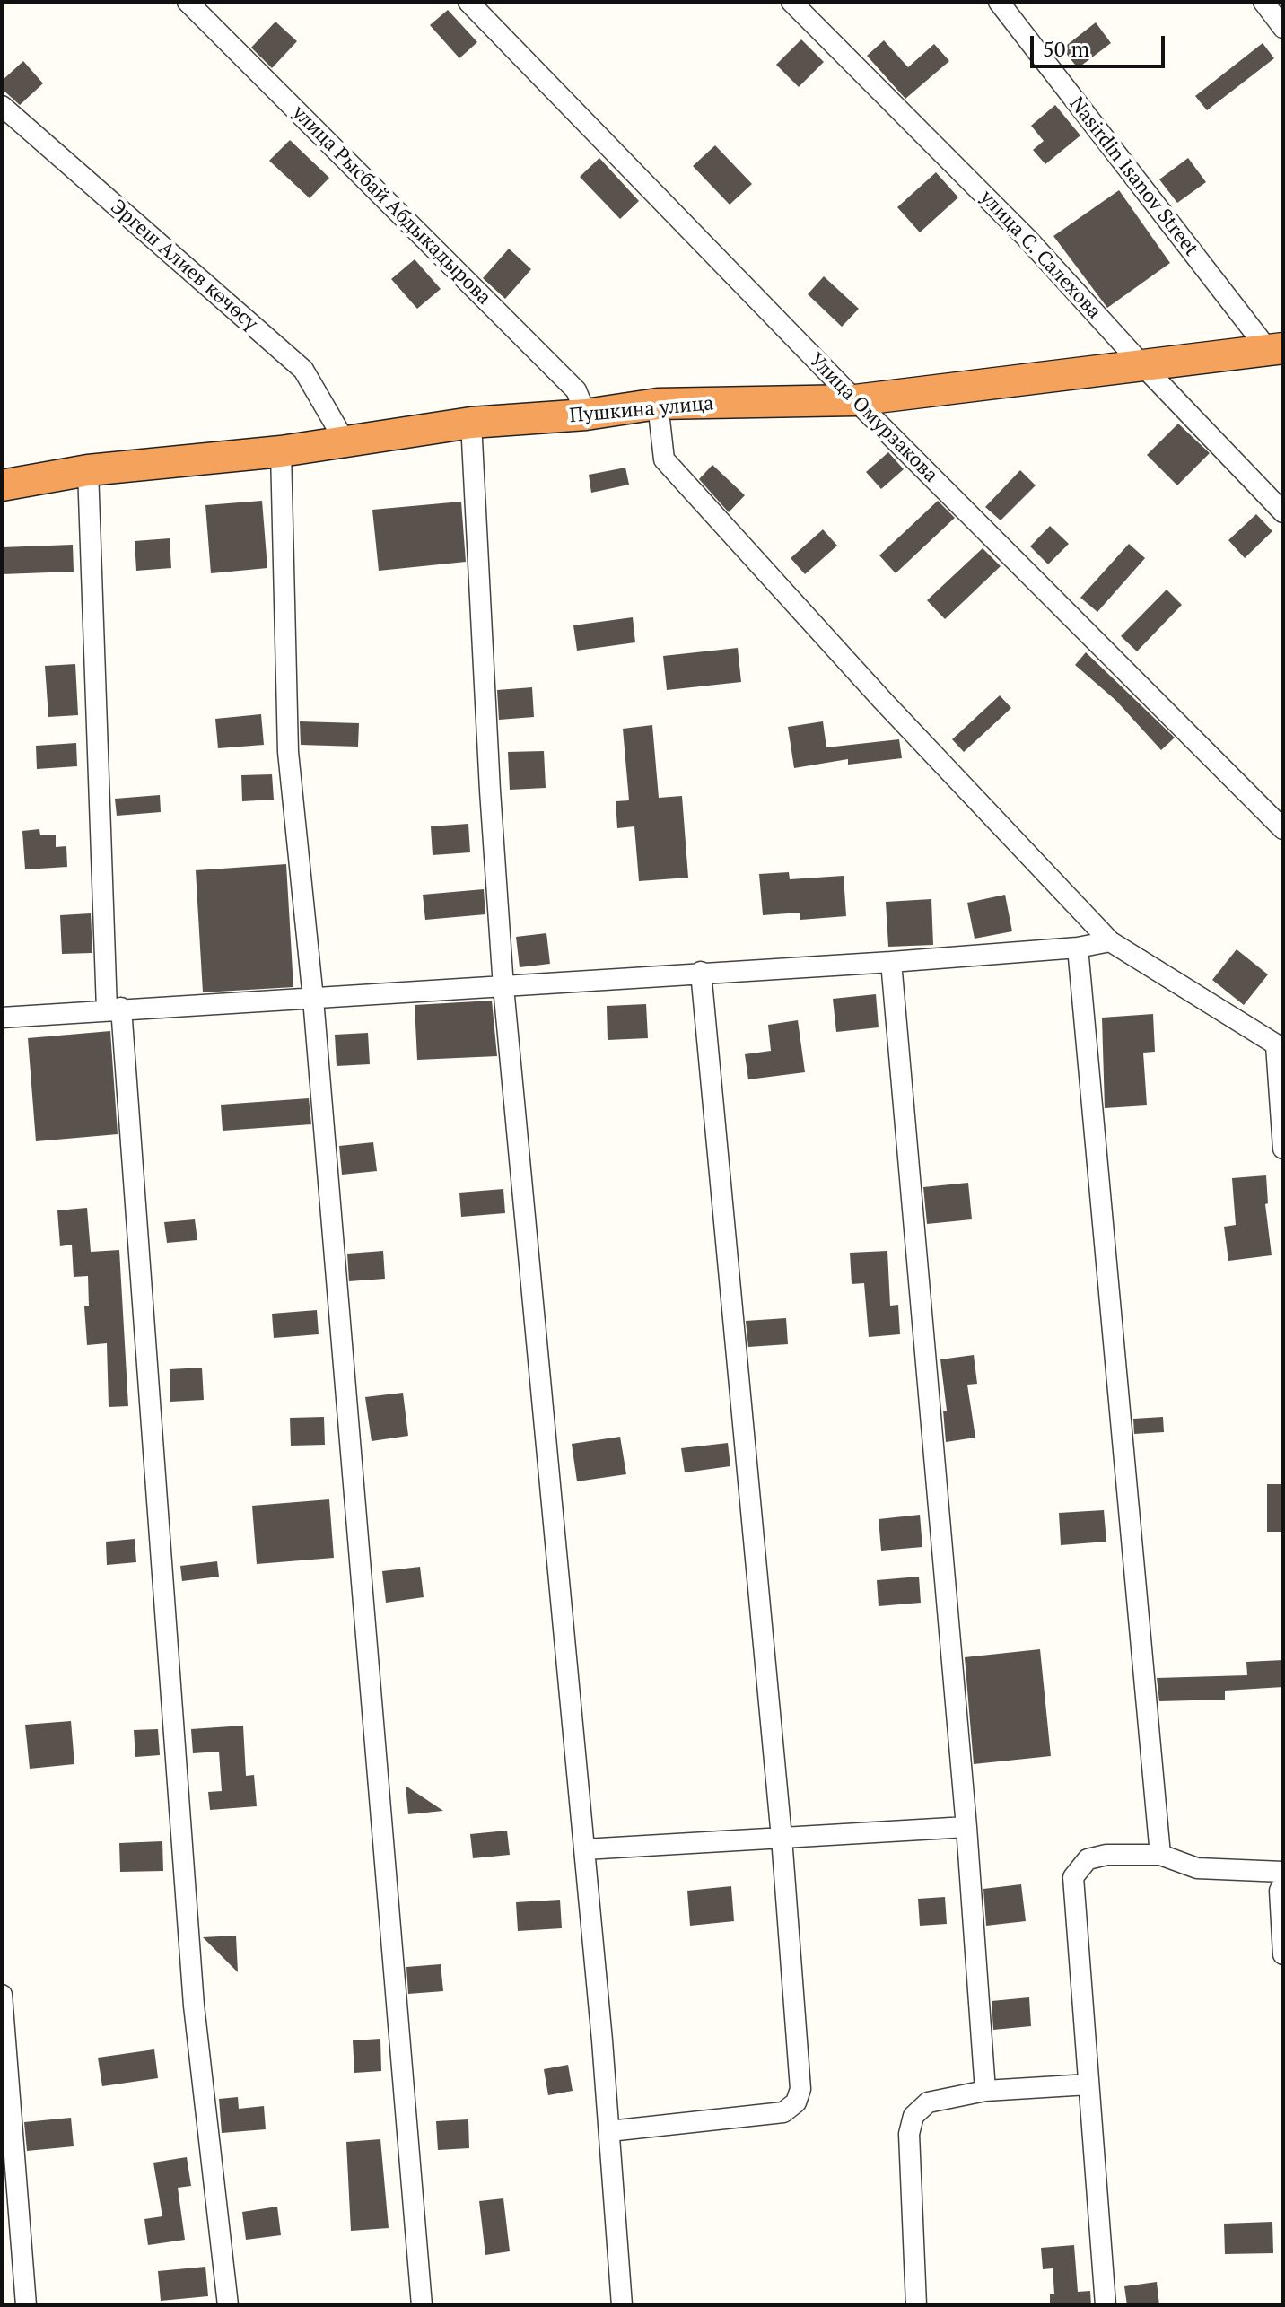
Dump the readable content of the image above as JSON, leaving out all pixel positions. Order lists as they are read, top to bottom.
{
  "streets": {
    "highway": ["Пушкина улица"],
    "street": [
      "Nasirdin Isanov Street",
      "улица Рысбай Абдыкадырова",
      "улица С. Салехова",
      "Эргеш Алиев көчөсү",
      "Улица Омурзакова"
    ]
  },
  "crossings": [
    ["Nasirdin Isanov Street", "Пушкина улица"],
    ["улица Рысбай Абдыкадырова", "Пушкина улица"],
    ["улица С. Салехова", "Пушкина улица"],
    ["Эргеш Алиев көчөсү", "Пушкина улица"],
    ["Пушкина улица", "Улица Омурзакова"]
  ],
  "scale_bar": "50 m"
}
